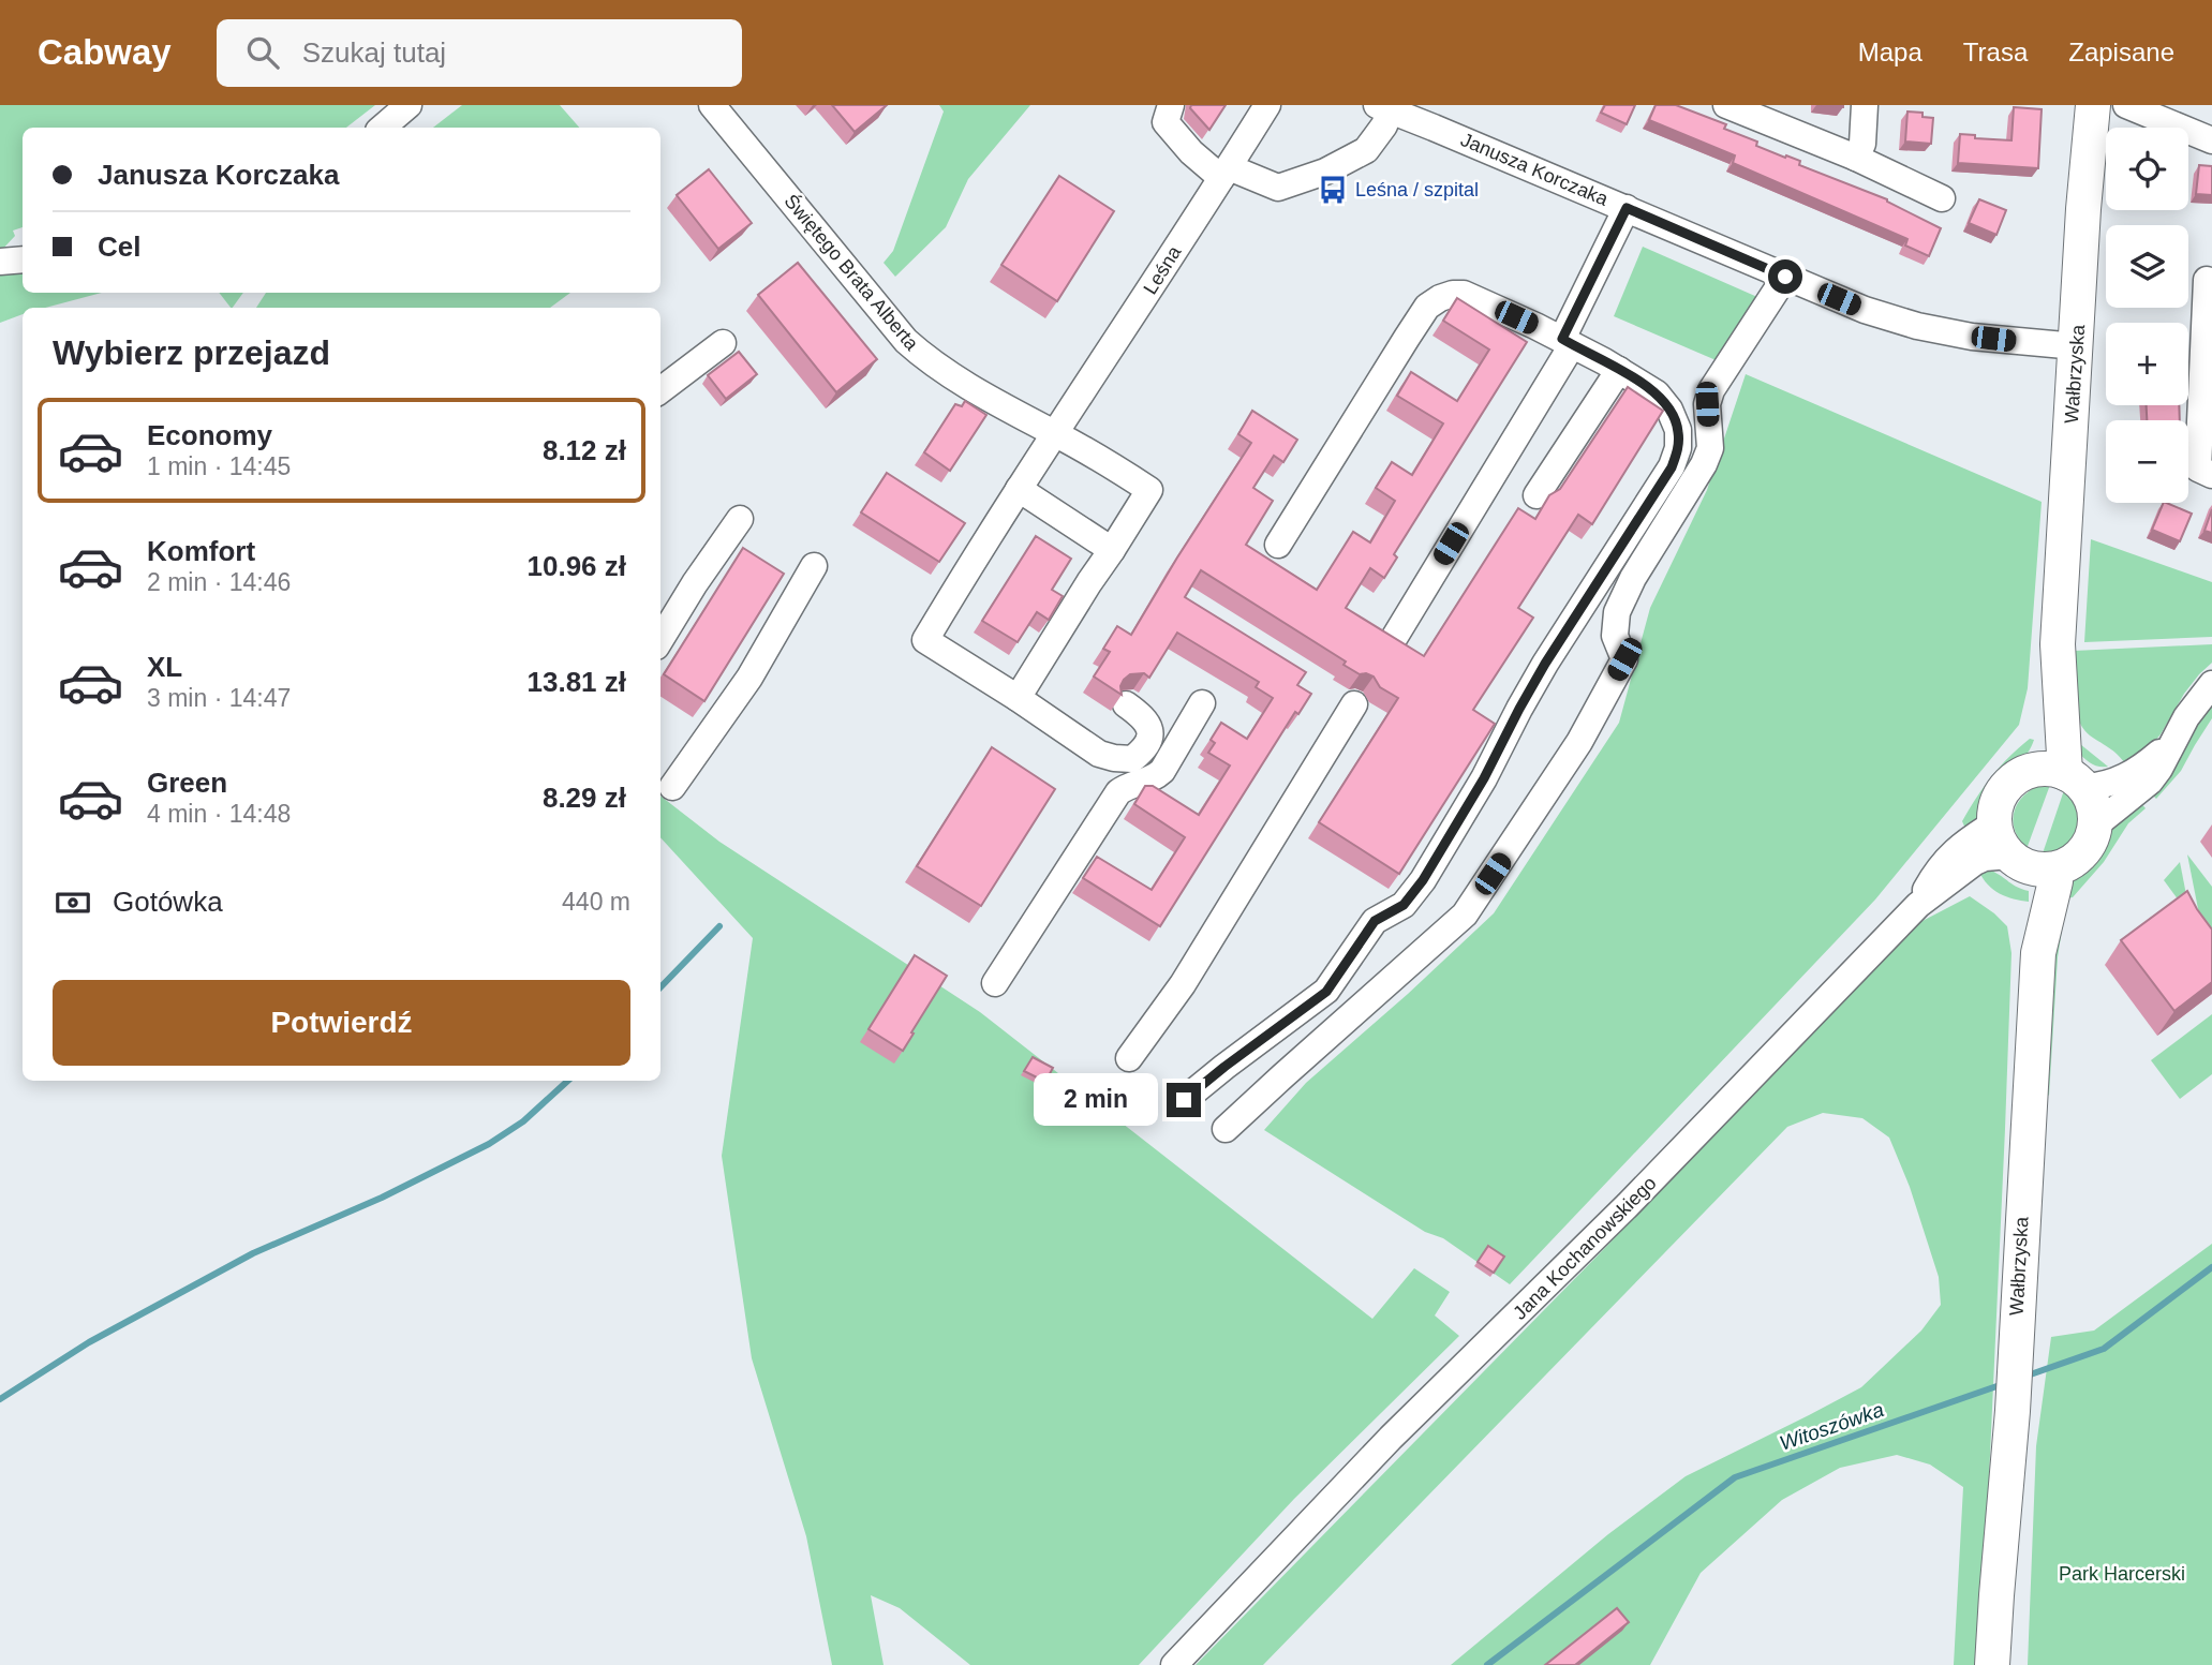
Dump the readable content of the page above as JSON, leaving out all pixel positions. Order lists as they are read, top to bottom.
{
  "streets": {
    "main road": ["Wałbrzyska"],
    "street": [
      "Janusza Korczaka",
      "Leśna",
      "Świętego Brata Alberta",
      "Jana Kochanowskiego"
    ]
  },
  "crossings": [
    ["Janusza Korczaka", "Wałbrzyska"],
    ["Leśna", "Świętego Brata Alberta"],
    ["Wałbrzyska", "Jana Kochanowskiego"]
  ],
  "water": ["Witoszówka"],
  "parks": ["Park Harcerski"],
  "places": {
    "bus stop": ["Leśna / szpital"]
  },
  "page": {
    "header": "Cabway",
    "search": "Szukaj tutaj",
    "nav": ["Mapa", "Trasa", "Zapisane"],
    "map_buttons": ["+", "−"],
    "banner": ["Janusza Korczaka", "Cel"],
    "heading": "Wybierz przejazd",
    "list": [
      {
        "name": "Economy",
        "note": "1 min · 14:45",
        "value": "8.12 zł"
      },
      {
        "name": "Komfort",
        "note": "2 min · 14:46",
        "value": "10.96 zł"
      },
      {
        "name": "XL",
        "note": "3 min · 14:47",
        "value": "13.81 zł"
      },
      {
        "name": "Green",
        "note": "4 min · 14:48",
        "value": "8.29 zł"
      }
    ],
    "pay": ["Gotówka", "440 m"],
    "buttons": "Potwierdź",
    "bubble": "2 min"
  }
}
